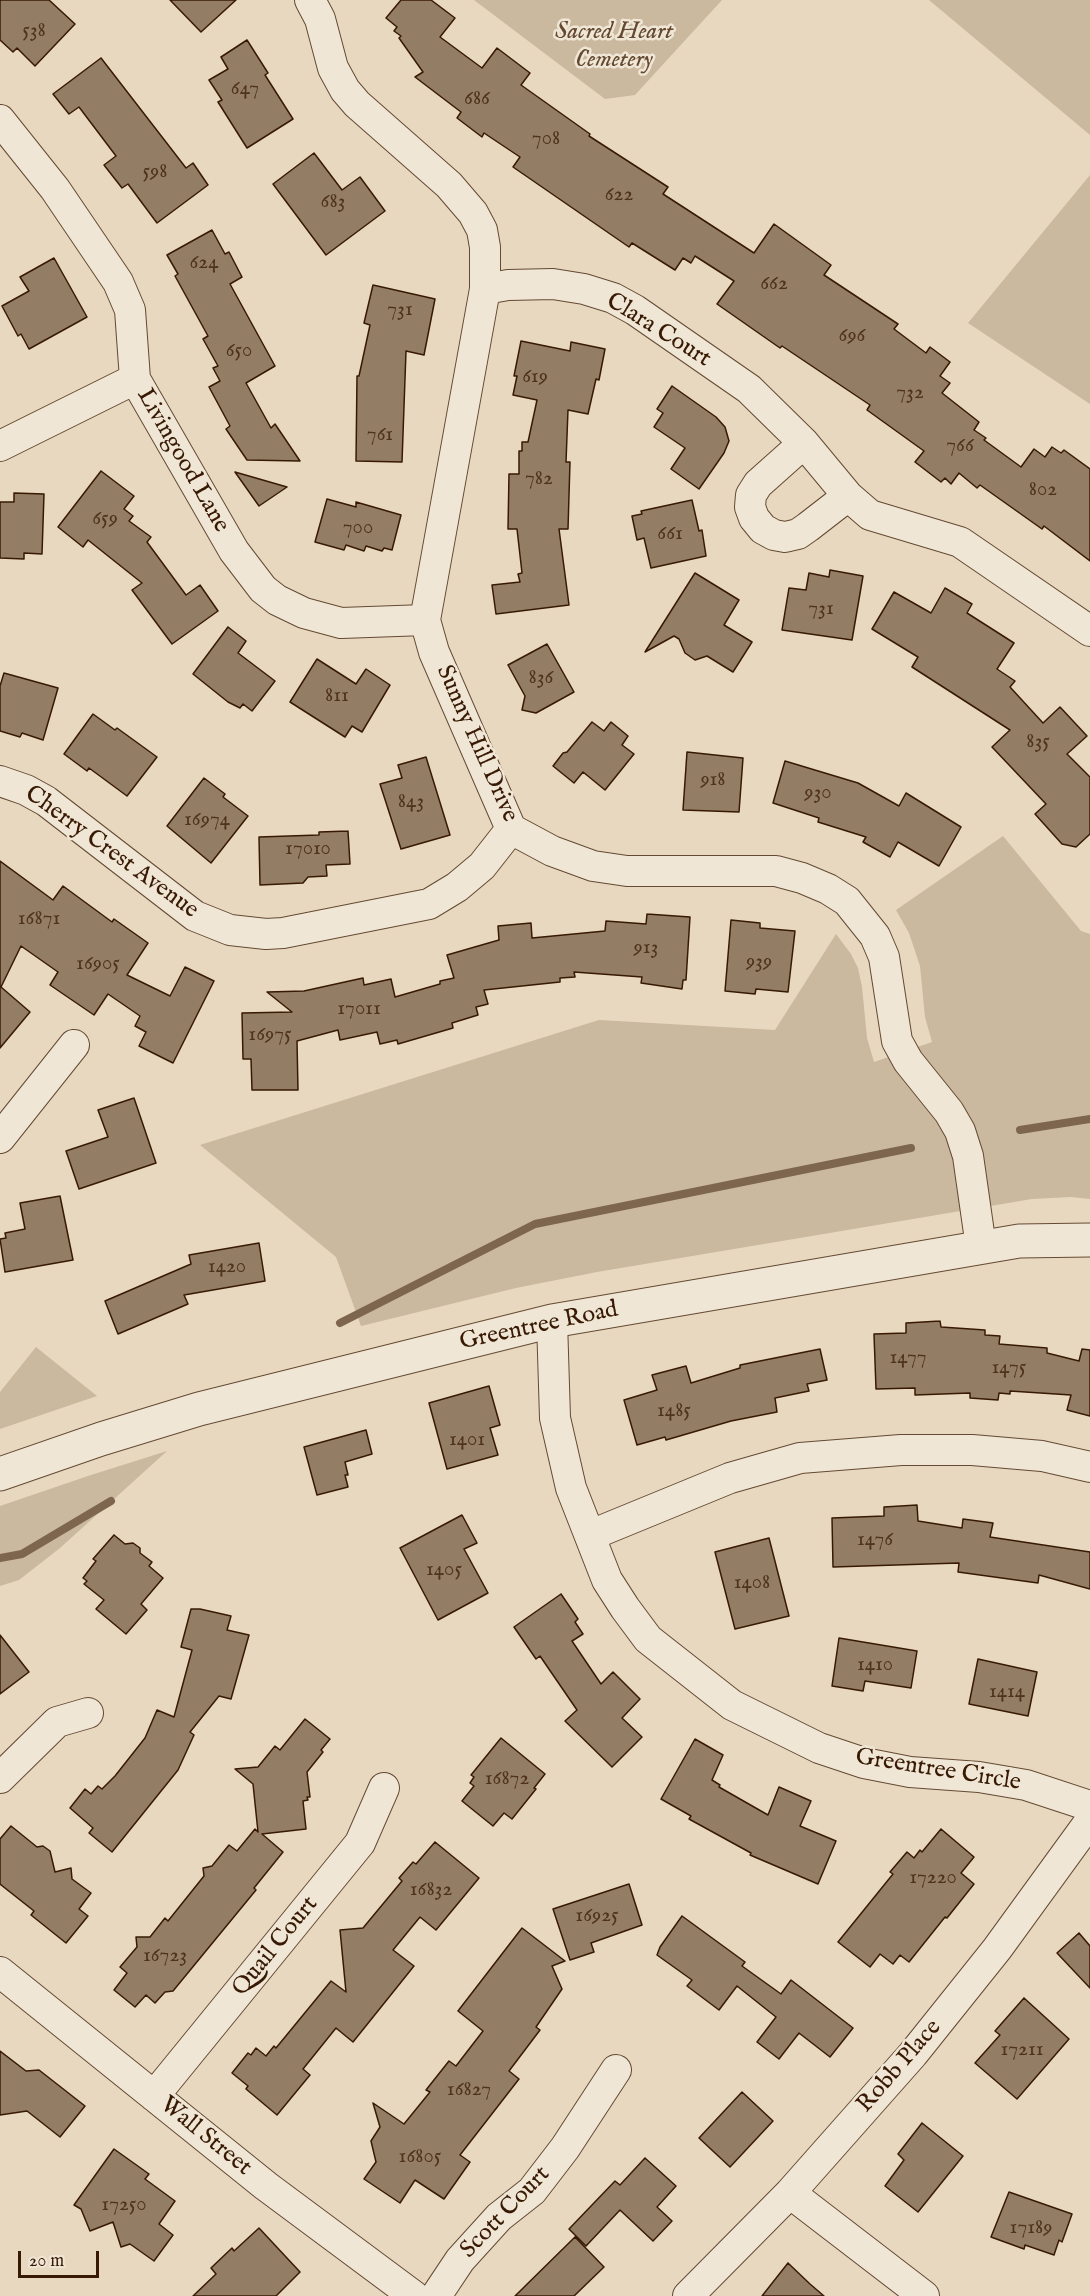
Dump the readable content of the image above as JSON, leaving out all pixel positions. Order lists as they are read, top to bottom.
{
  "streets": {
    "street": [
      "Clara Court",
      "Livingood Lane",
      "Sunny Hill Drive",
      "Cherry Crest Avenue",
      "Greentree Road",
      "Greentree Circle",
      "Quail Court",
      "Robb Place",
      "Wall Street",
      "Scott Court"
    ]
  },
  "crossings": [
    ["Clara Court", "Sunny Hill Drive"],
    ["Livingood Lane", "Sunny Hill Drive"],
    ["Sunny Hill Drive", "Cherry Crest Avenue"],
    ["Sunny Hill Drive", "Greentree Road"],
    ["Greentree Road", "Greentree Circle"],
    ["Quail Court", "Wall Street"]
  ],
  "parks": ["Sacred Heart Cemetery"],
  "house_numbers": [
    "538",
    "647",
    "686",
    "708",
    "598",
    "622",
    "683",
    "624",
    "662",
    "731",
    "696",
    "650",
    "619",
    "732",
    "761",
    "766",
    "782",
    "802",
    "659",
    "700",
    "661",
    "731",
    "836",
    "811",
    "835",
    "918",
    "930",
    "843",
    "16974",
    "17010",
    "16871",
    "913",
    "939",
    "16905",
    "17011",
    "16975",
    "1420",
    "1477",
    "1475",
    "1485",
    "1401",
    "1476",
    "1405",
    "1408",
    "1410",
    "1414",
    "16872",
    "17220",
    "16832",
    "16925",
    "16723",
    "17211",
    "16827",
    "16805",
    "17250",
    "17189"
  ],
  "scale_bar": "20 m"
}
